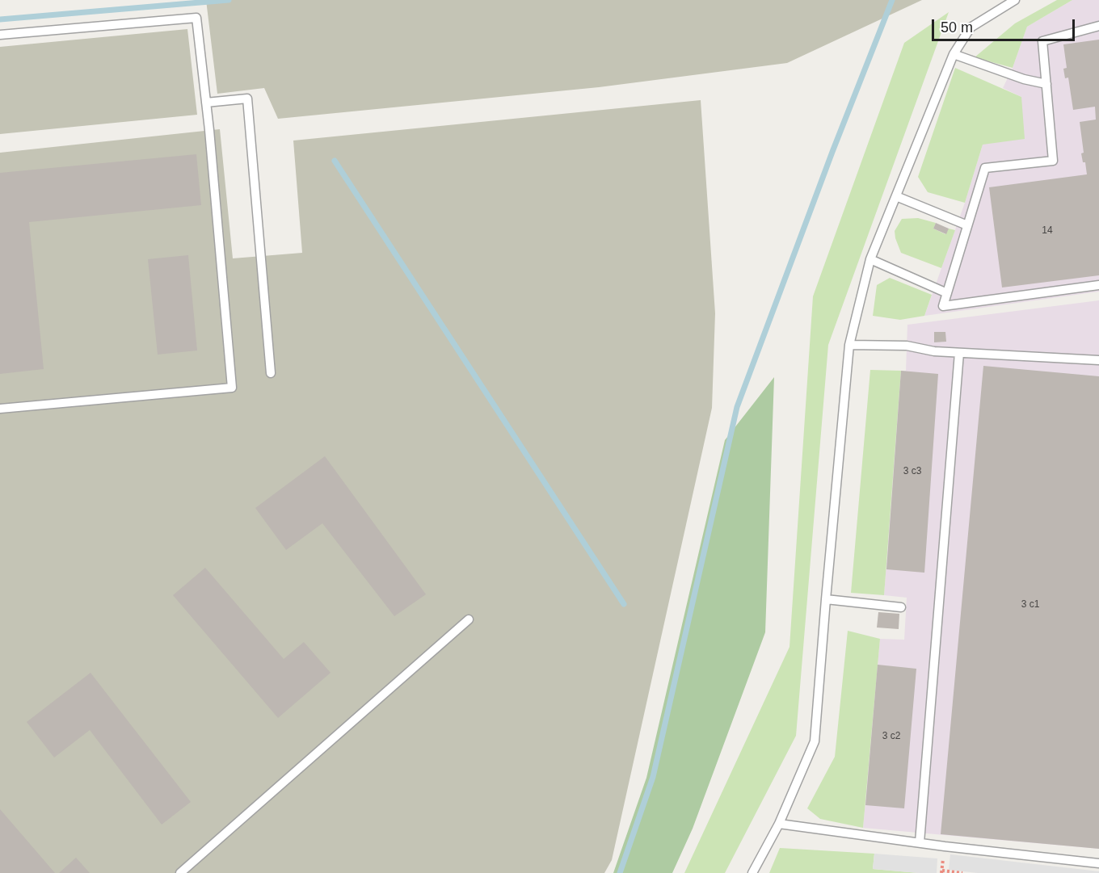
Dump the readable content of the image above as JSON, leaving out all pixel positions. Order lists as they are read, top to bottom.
{
  "house_numbers": [
    "14",
    "3 с3",
    "3 с1",
    "3 с2"
  ],
  "scale_bar": "50 m"
}
